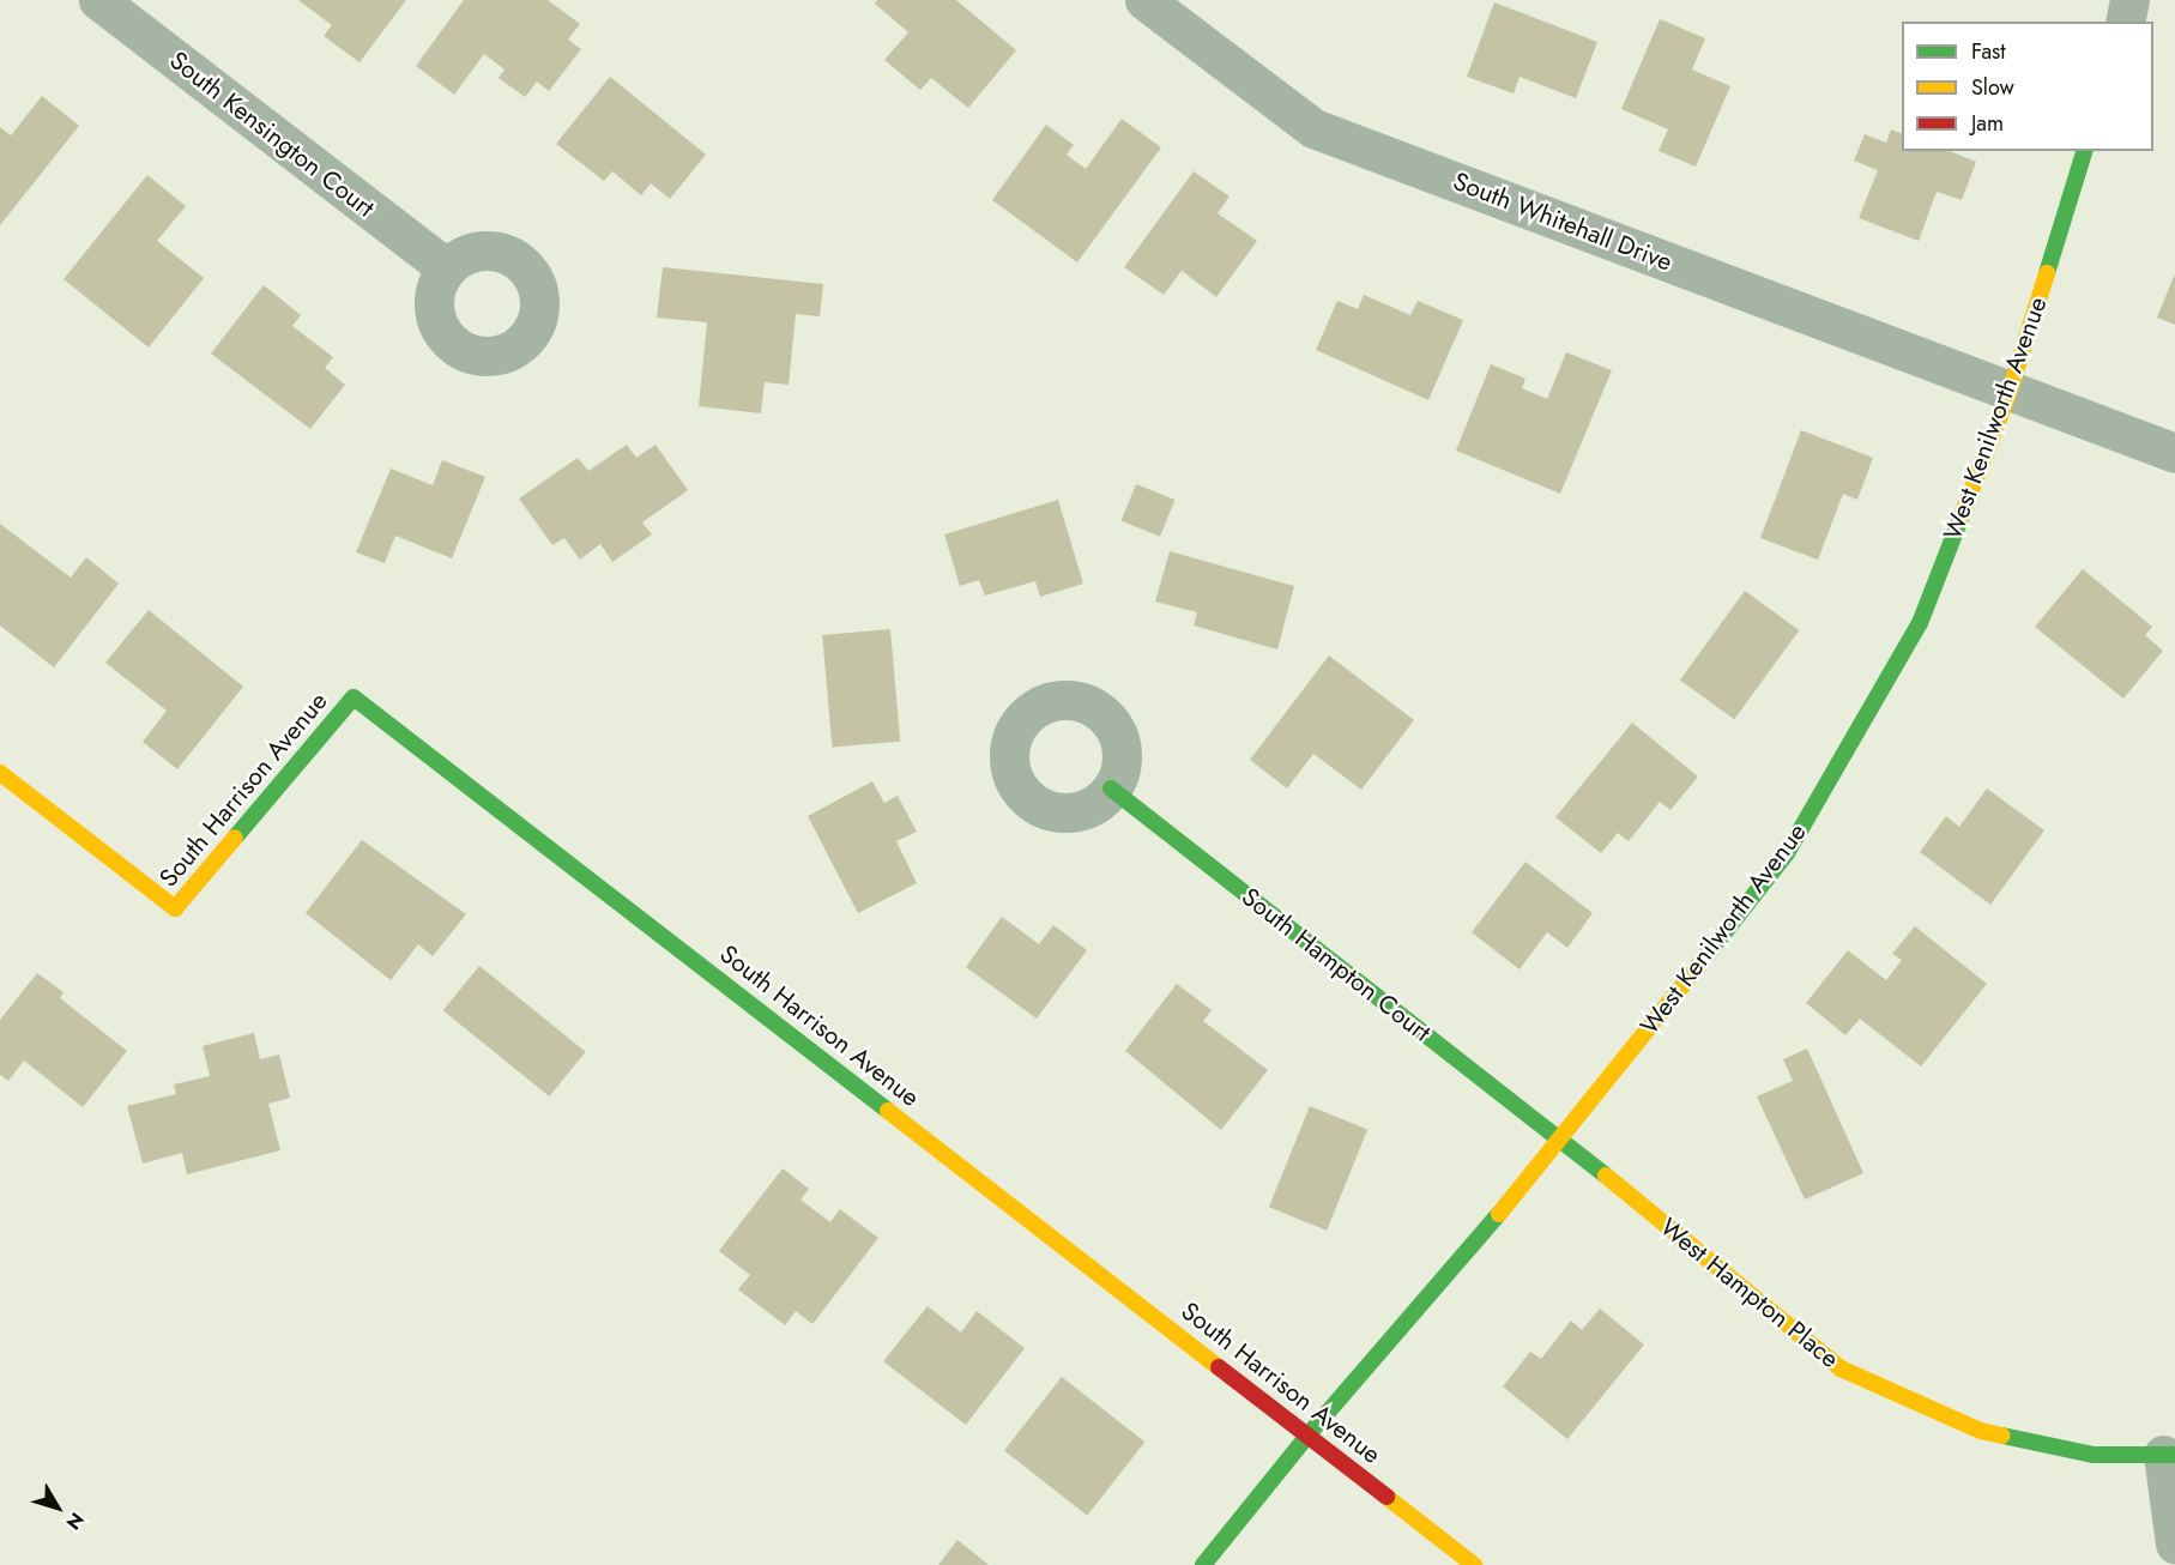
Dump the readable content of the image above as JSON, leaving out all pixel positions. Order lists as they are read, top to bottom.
{
  "streets": {
    "street": [
      "South Kensington Court",
      "South Whitehall Drive",
      "West Kenilworth Avenue",
      "South Harrison Avenue",
      "South Hampton Court",
      "West Hampton Place"
    ]
  },
  "crossings": [
    ["South Whitehall Drive", "West Kenilworth Avenue"],
    ["West Kenilworth Avenue", "South Harrison Avenue"],
    ["West Kenilworth Avenue", "South Hampton Court"],
    ["West Kenilworth Avenue", "West Hampton Place"],
    ["South Hampton Court", "West Hampton Place"]
  ],
  "legend": ["Fast", "Slow", "Jam"],
  "north": "bottom right"
}
